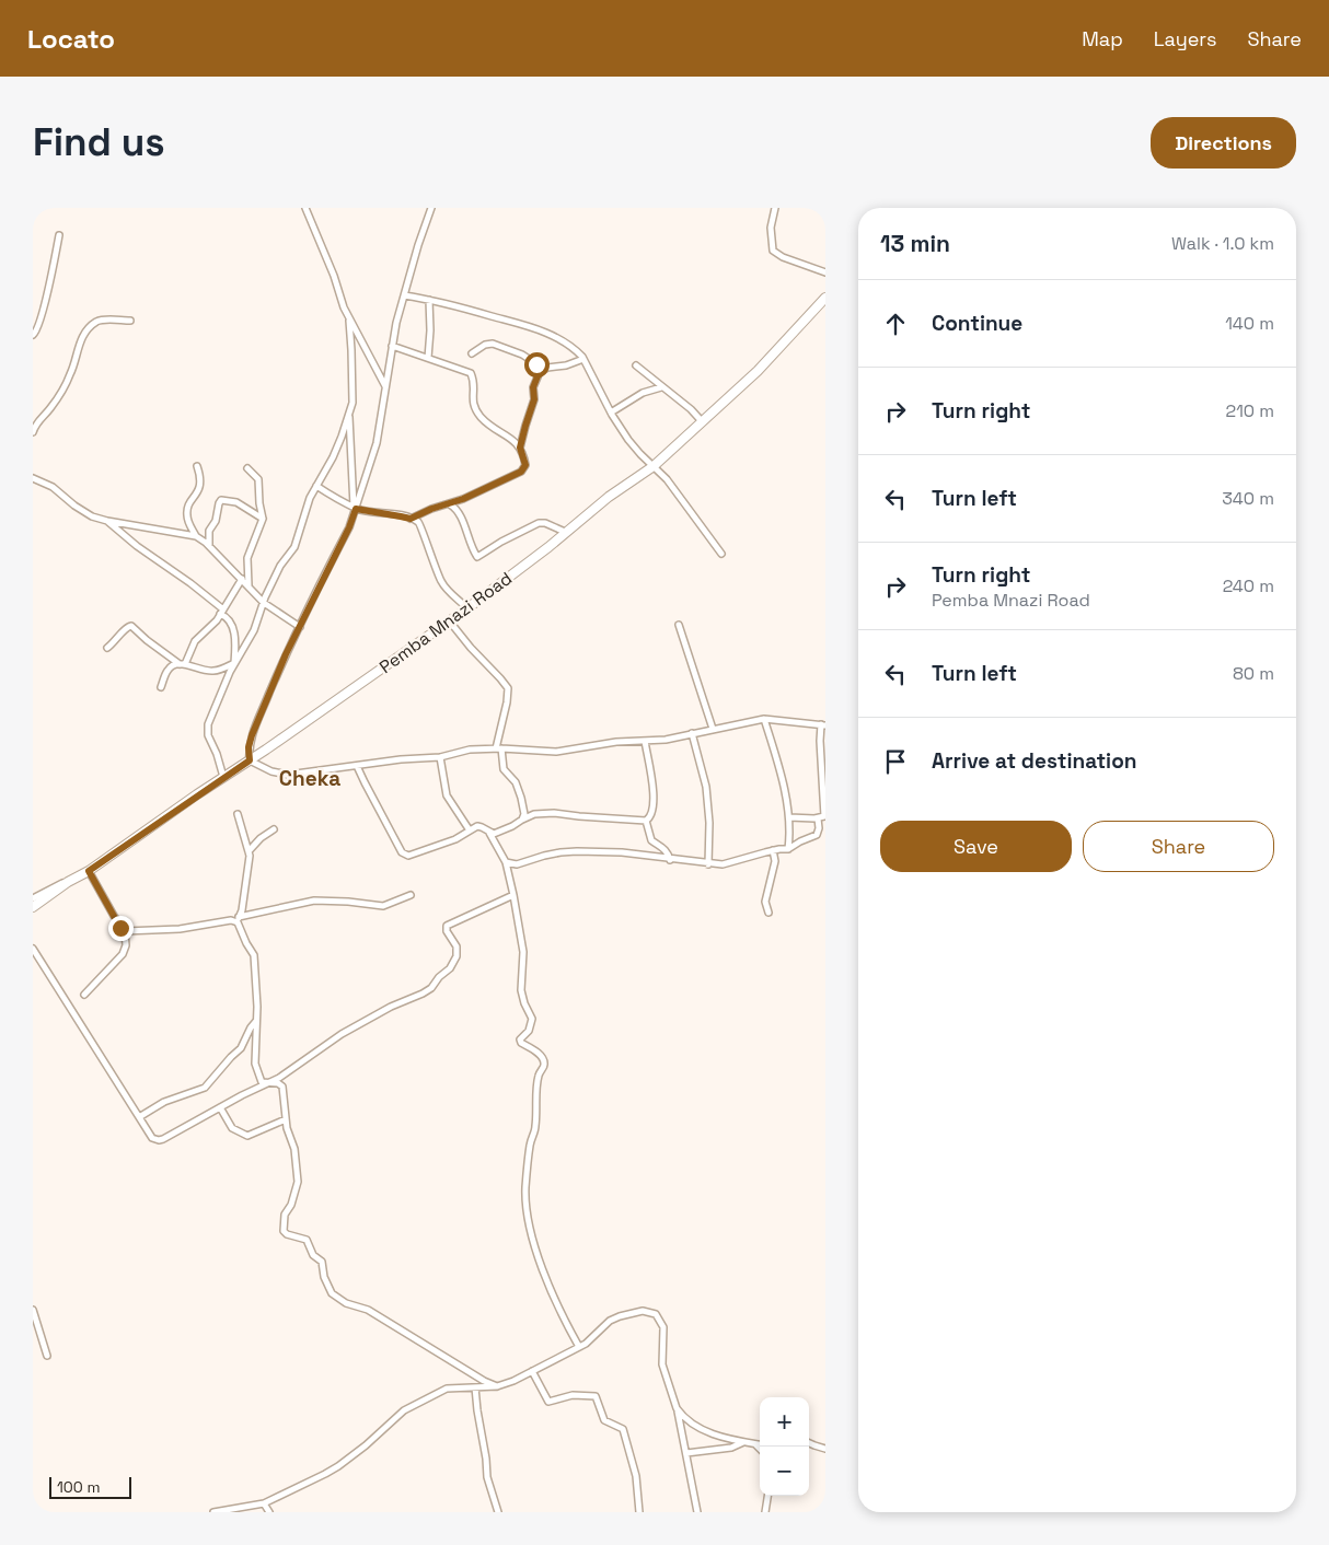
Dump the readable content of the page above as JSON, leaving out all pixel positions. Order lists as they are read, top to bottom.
{
  "streets": {
    "main road": ["Pemba Mnazi Road"]
  },
  "districts": ["Cheka"],
  "scale_bar": "100 m",
  "page": {
    "header": "Locato",
    "nav": ["Map", "Layers", "Share"],
    "buttons": [
      "Directions",
      ["Save", "Share"]
    ],
    "title": "Find us",
    "heading": ["13 min", "Walk · 1.0 km"],
    "list": [
      ["Continue", "140 m"],
      ["Turn right", "210 m"],
      ["Turn left", "340 m"],
      ["Turn right", "Pemba Mnazi Road", "240 m"],
      ["Turn left", "80 m"],
      "Arrive at destination"
    ],
    "map_buttons": ["+", "−"],
    "scale": "100 m"
  }
}
